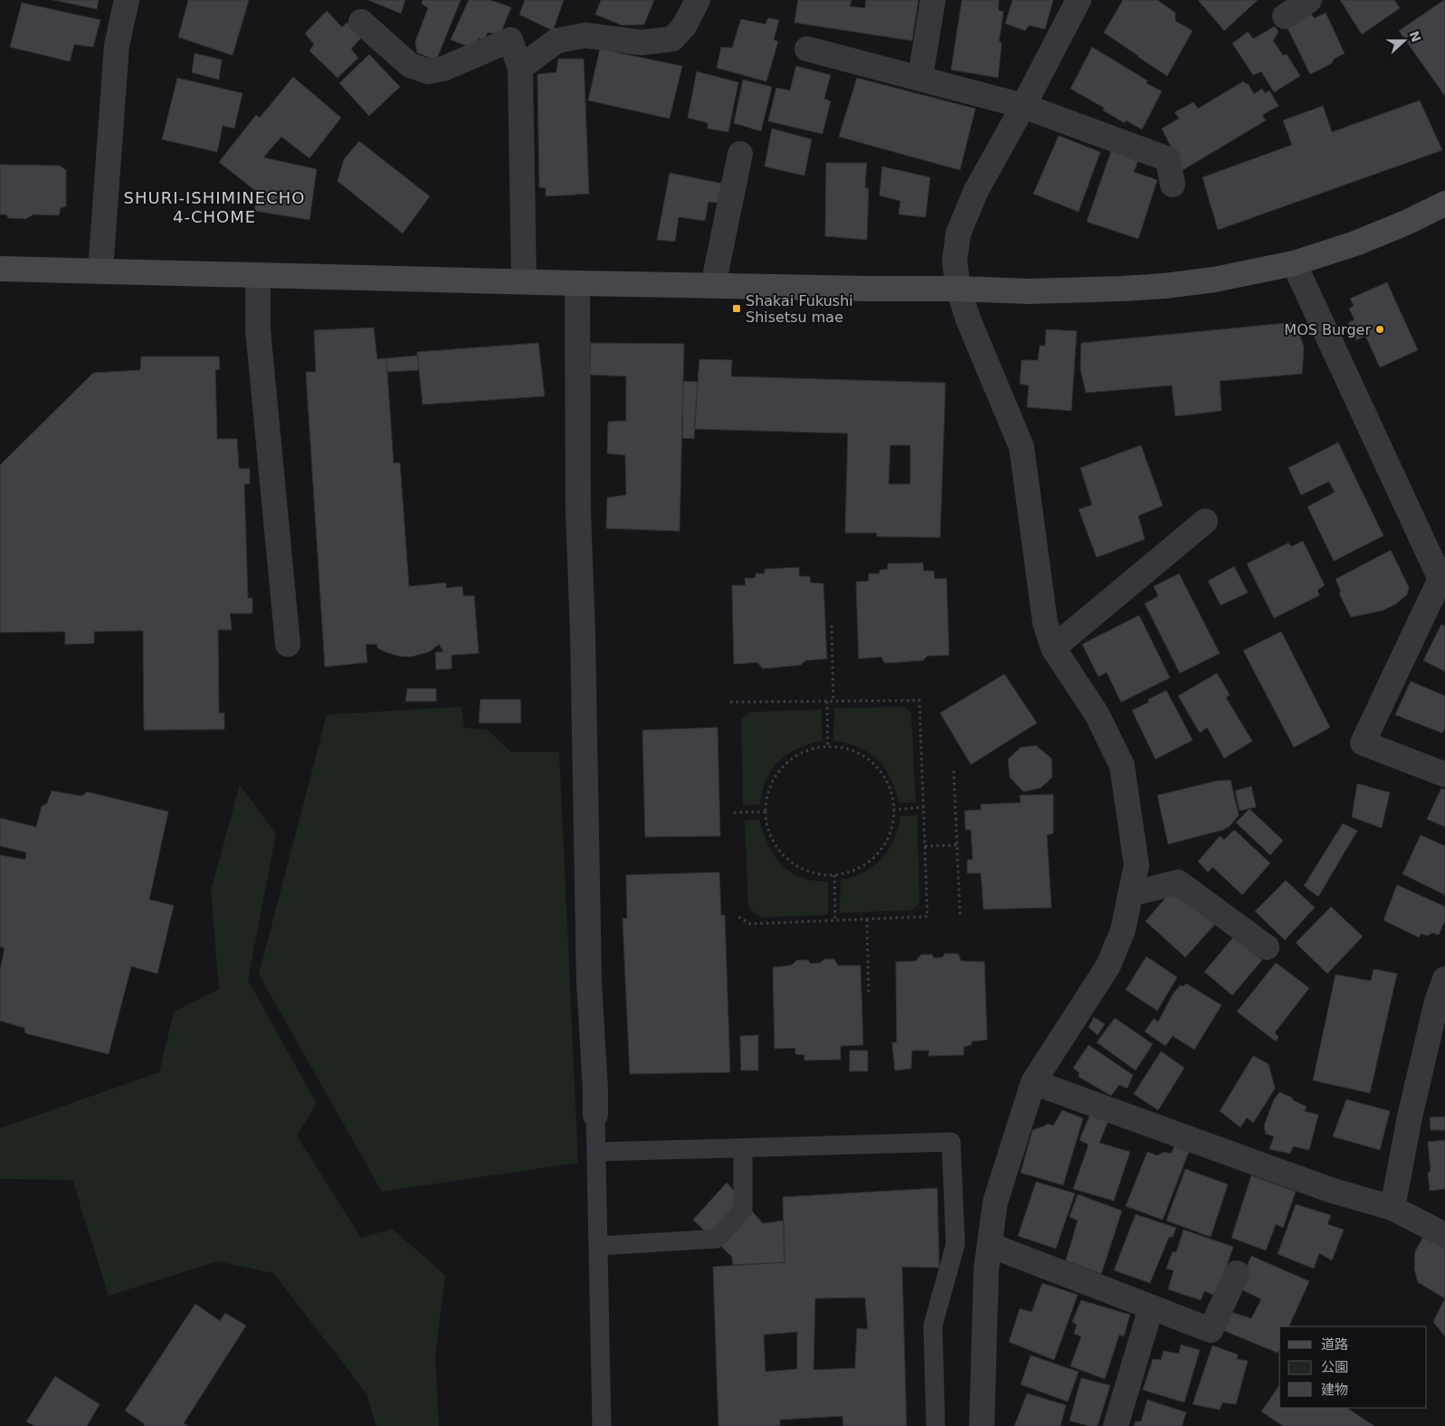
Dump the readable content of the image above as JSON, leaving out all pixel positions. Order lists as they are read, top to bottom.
{
  "districts": ["SHURI-ISHIMINECHO 4-CHOME"],
  "places": {
    "transit": ["Shakai Fukushi Shisetsu mae"],
    "other": ["MOS Burger"]
  },
  "legend": ["道路", "公園", "建物"],
  "north": "right"
}
